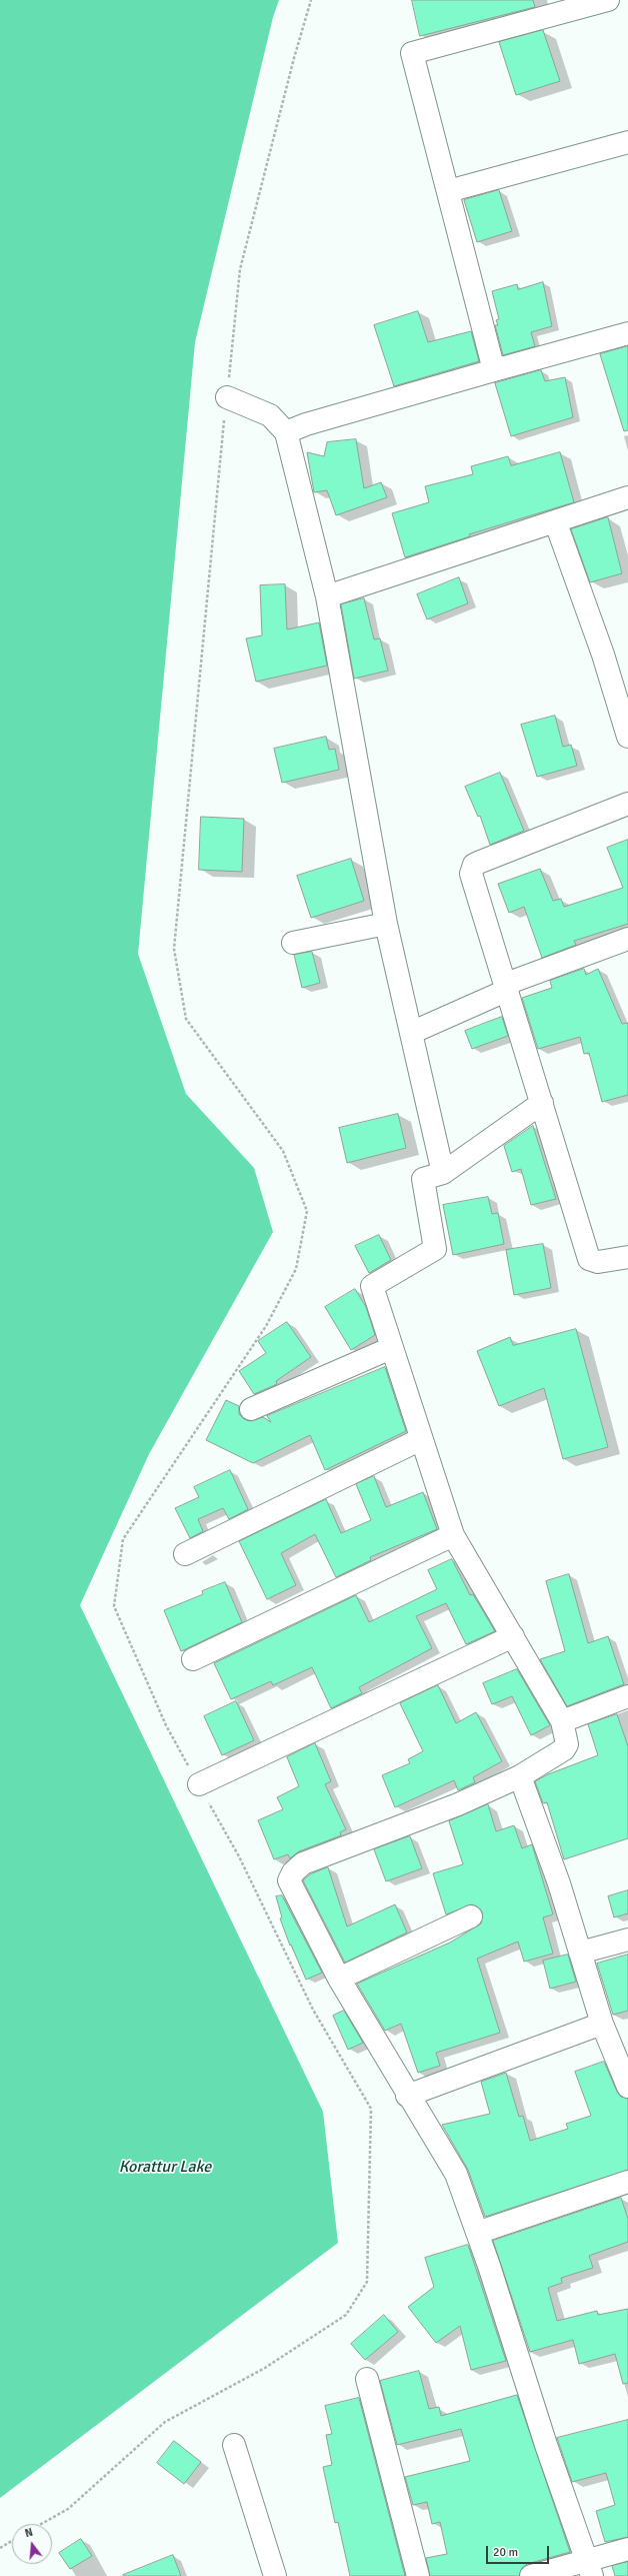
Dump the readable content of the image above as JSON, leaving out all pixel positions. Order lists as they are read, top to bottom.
{
  "water": ["Korattur Lake"],
  "scale_bar": "20 m",
  "north": "top"
}
